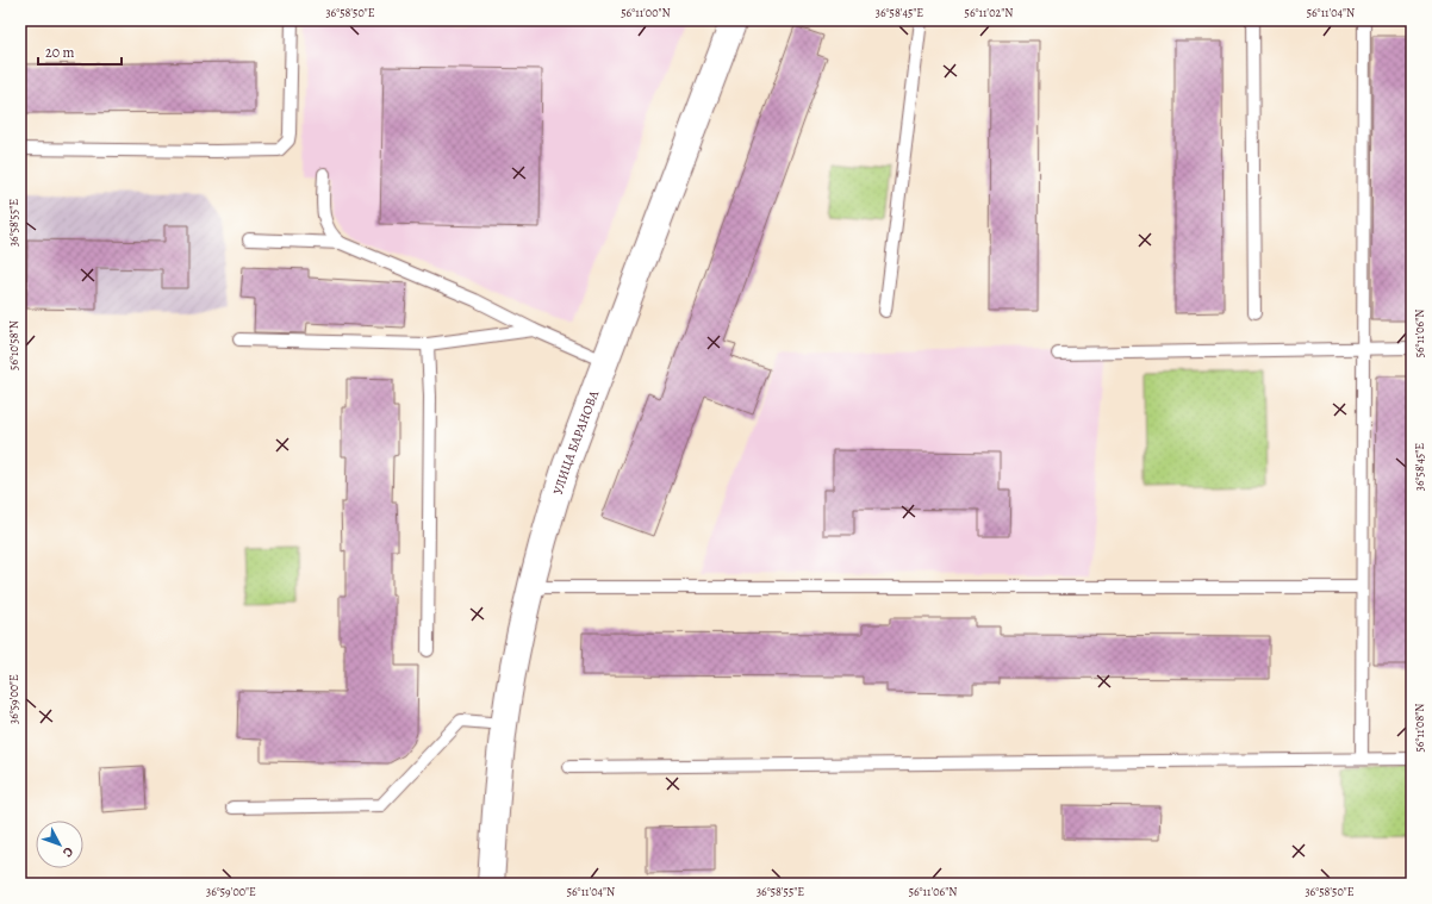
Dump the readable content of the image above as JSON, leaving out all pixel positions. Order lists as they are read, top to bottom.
{
  "streets": {
    "street": ["УЛИЦА БАРАНОВА"]
  },
  "scale_bar": "20 m",
  "north": "bottom right",
  "coordinates": [
    "36°58'50\"E",
    "56°11'00\"N",
    "36°58'45\"E",
    "56°11'02\"N",
    "56°11'04\"N",
    "36°58'55\"E",
    "56°11'06\"N",
    "56°10'58\"N",
    "36°59'00\"E",
    "56°11'08\"N"
  ]
}
